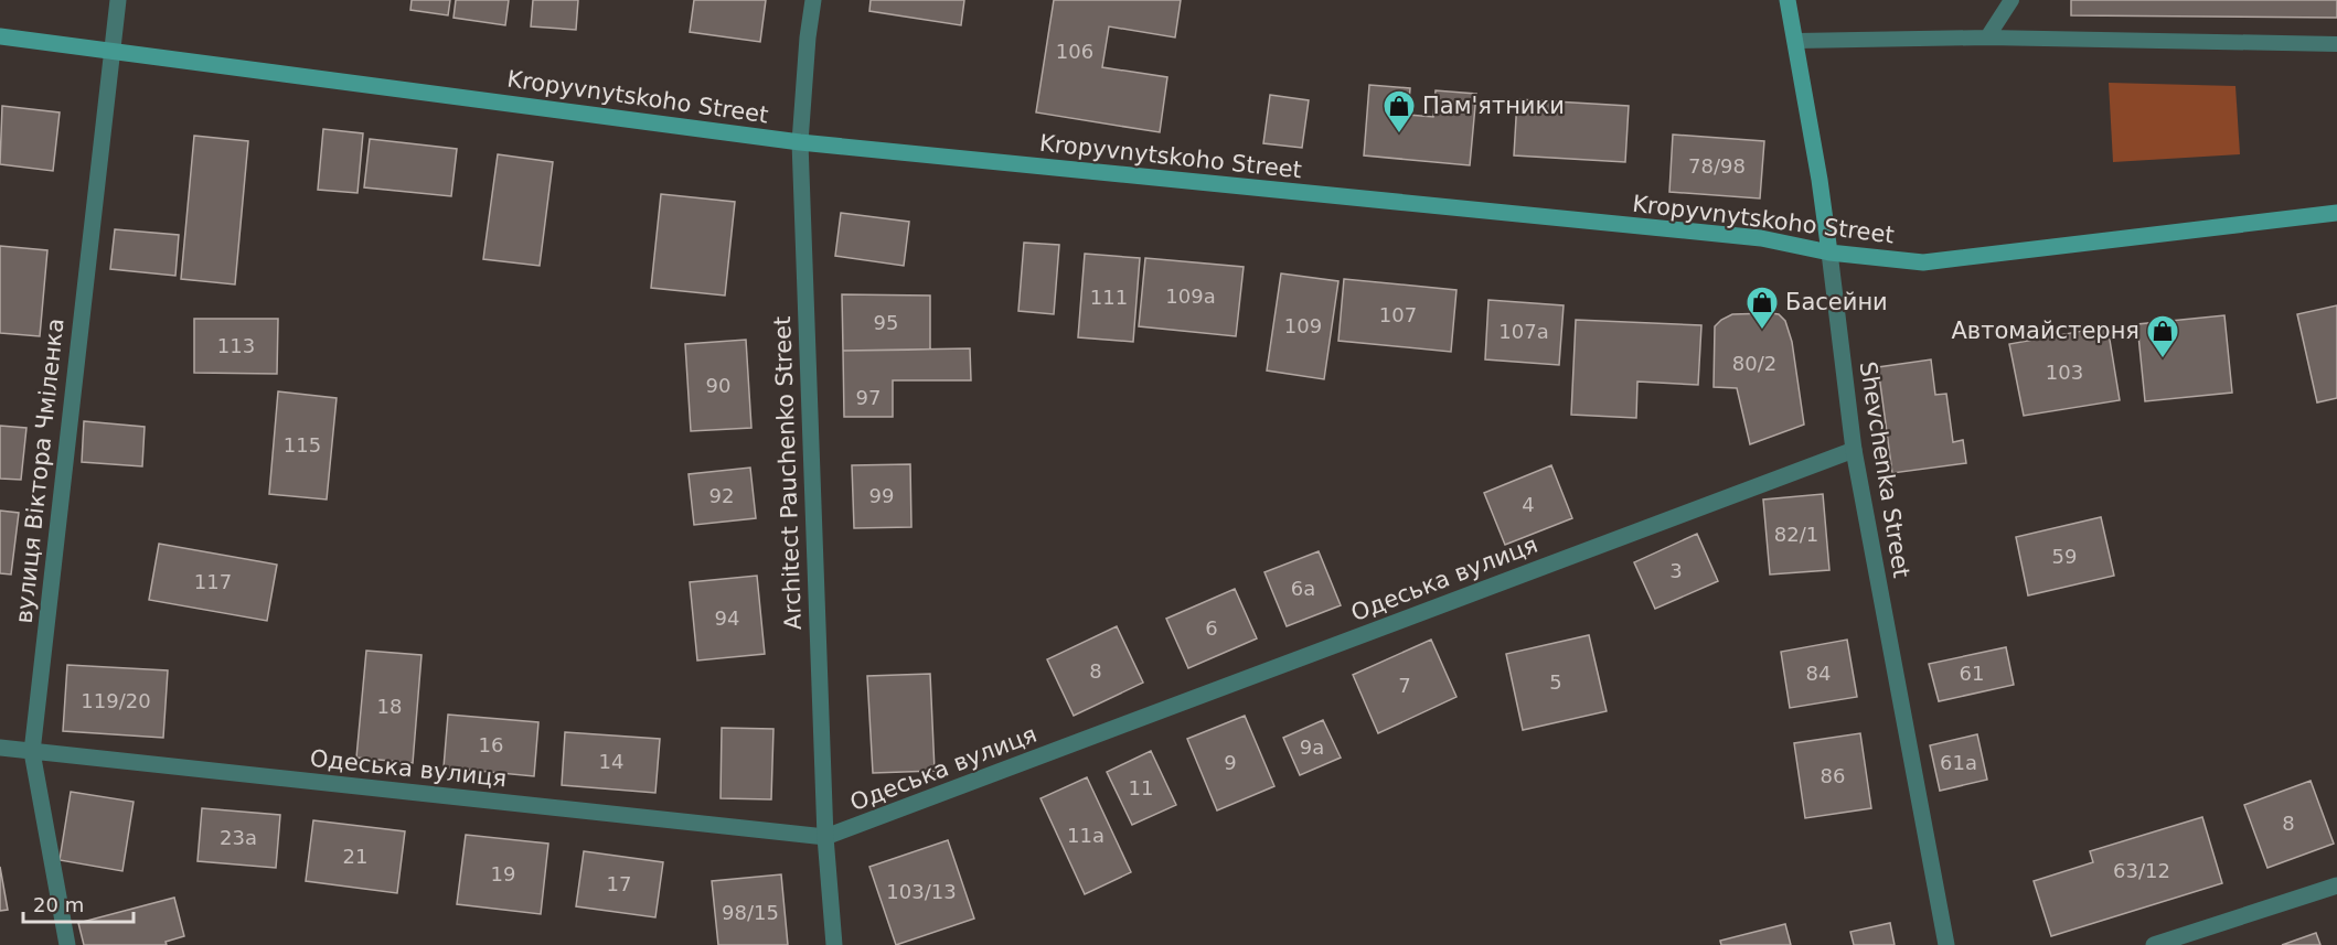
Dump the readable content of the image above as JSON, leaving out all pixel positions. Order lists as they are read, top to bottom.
{
  "streets": {
    "main road": ["Kropyvnytskoho Street", "Shevchenka Street"],
    "street": ["вулиця Віктора Чміленка", "Architect Pauchenko Street", "Одеська вулиця"]
  },
  "crossings": [
    ["Kropyvnytskoho Street", "Shevchenka Street"],
    ["Kropyvnytskoho Street", "вулиця Віктора Чміленка"],
    ["Kropyvnytskoho Street", "Architect Pauchenko Street"],
    ["Shevchenka Street", "Одеська вулиця"],
    ["вулиця Віктора Чміленка", "Одеська вулиця"],
    ["Architect Pauchenko Street", "Одеська вулиця"]
  ],
  "places": {
    "shop": ["Пам'ятники", "Басейни", "Автомайстерня"]
  },
  "house_numbers": [
    "106",
    "78/98",
    "109а",
    "111",
    "107",
    "95",
    "109",
    "107а",
    "113",
    "80/2",
    "103",
    "90",
    "97",
    "115",
    "92",
    "99",
    "4",
    "82/1",
    "59",
    "3",
    "117",
    "6а",
    "94",
    "6",
    "8",
    "84",
    "61",
    "5",
    "7",
    "119/20",
    "18",
    "16",
    "9а",
    "14",
    "9",
    "61а",
    "86",
    "11",
    "8",
    "11а",
    "23а",
    "21",
    "63/12",
    "19",
    "17",
    "103/13",
    "98/15"
  ],
  "scale_bar": "20 m"
}
